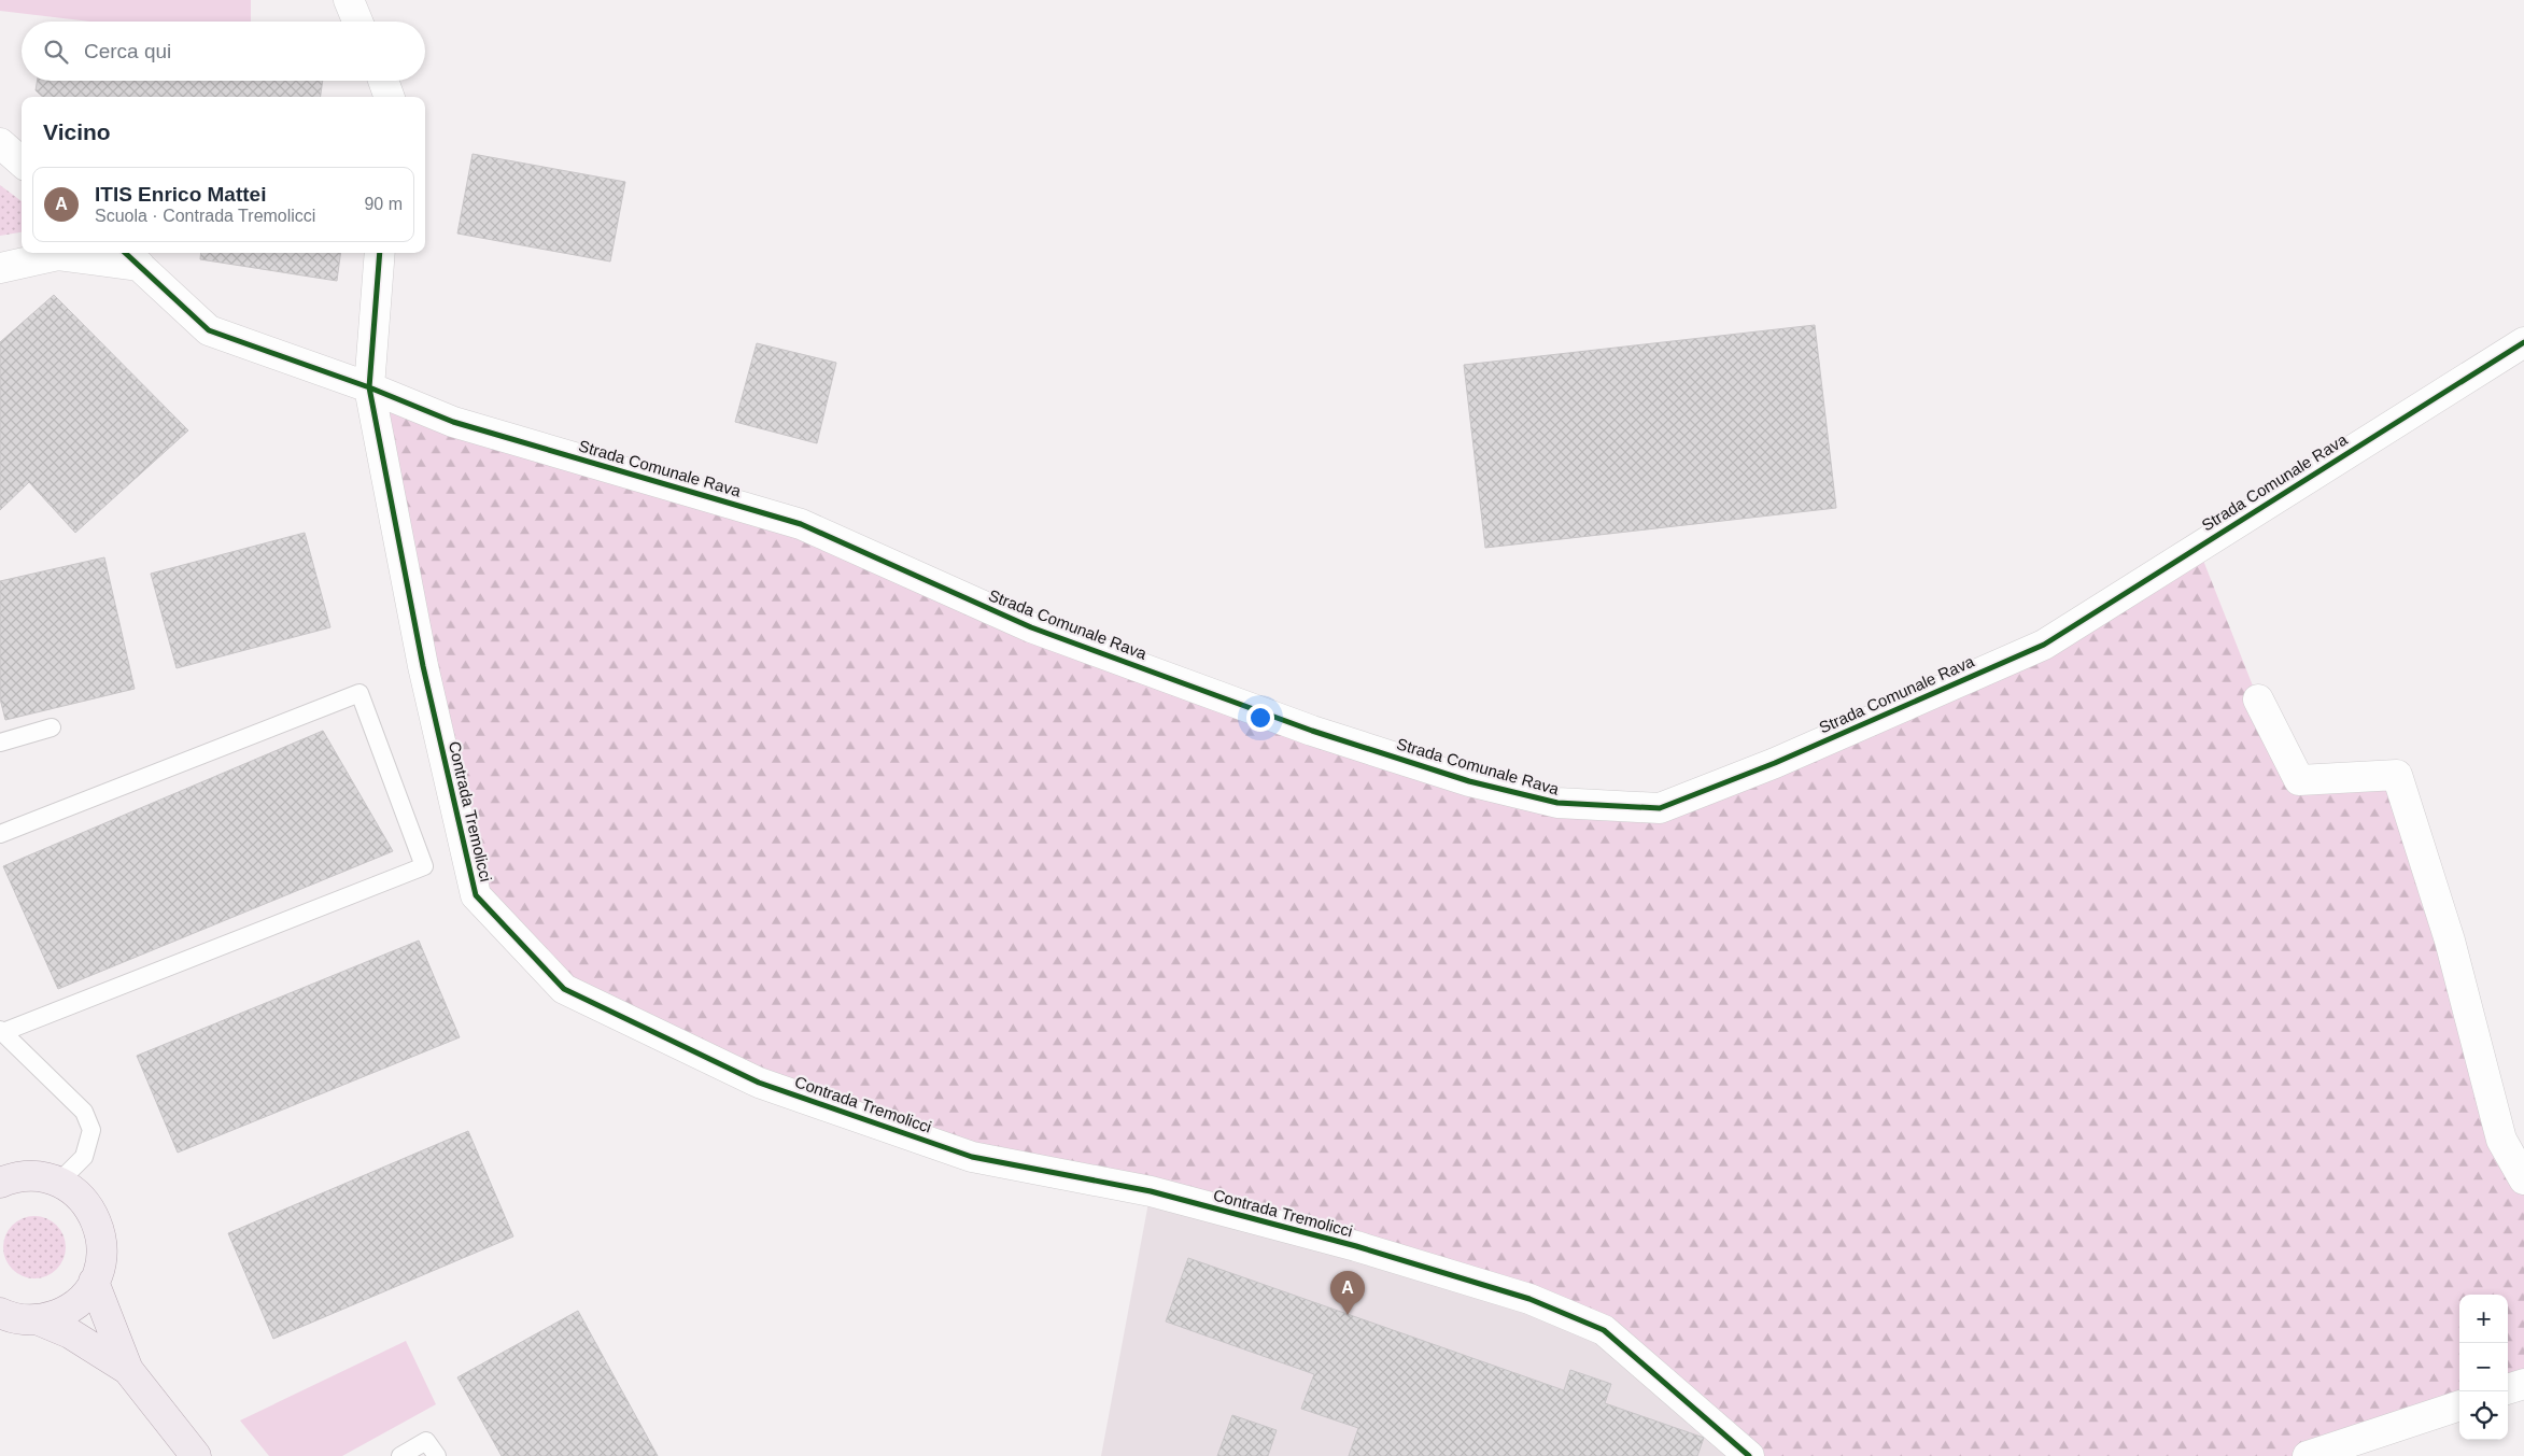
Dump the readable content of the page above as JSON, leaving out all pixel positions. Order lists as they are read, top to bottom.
{
  "streets": {
    "street": ["Strada Comunale Rava", "Contrada Tremolicci"]
  },
  "crossings": [
    ["Strada Comunale Rava", "Contrada Tremolicci"]
  ],
  "page": {
    "search": "Cerca qui",
    "heading": "Vicino",
    "list": [
      {
        "mark": "A",
        "name": "ITIS Enrico Mattei",
        "note": "Scuola · Contrada Tremolicci",
        "value": "90 m"
      }
    ],
    "pins": "A",
    "map_buttons": ["+", "−"]
  }
}
